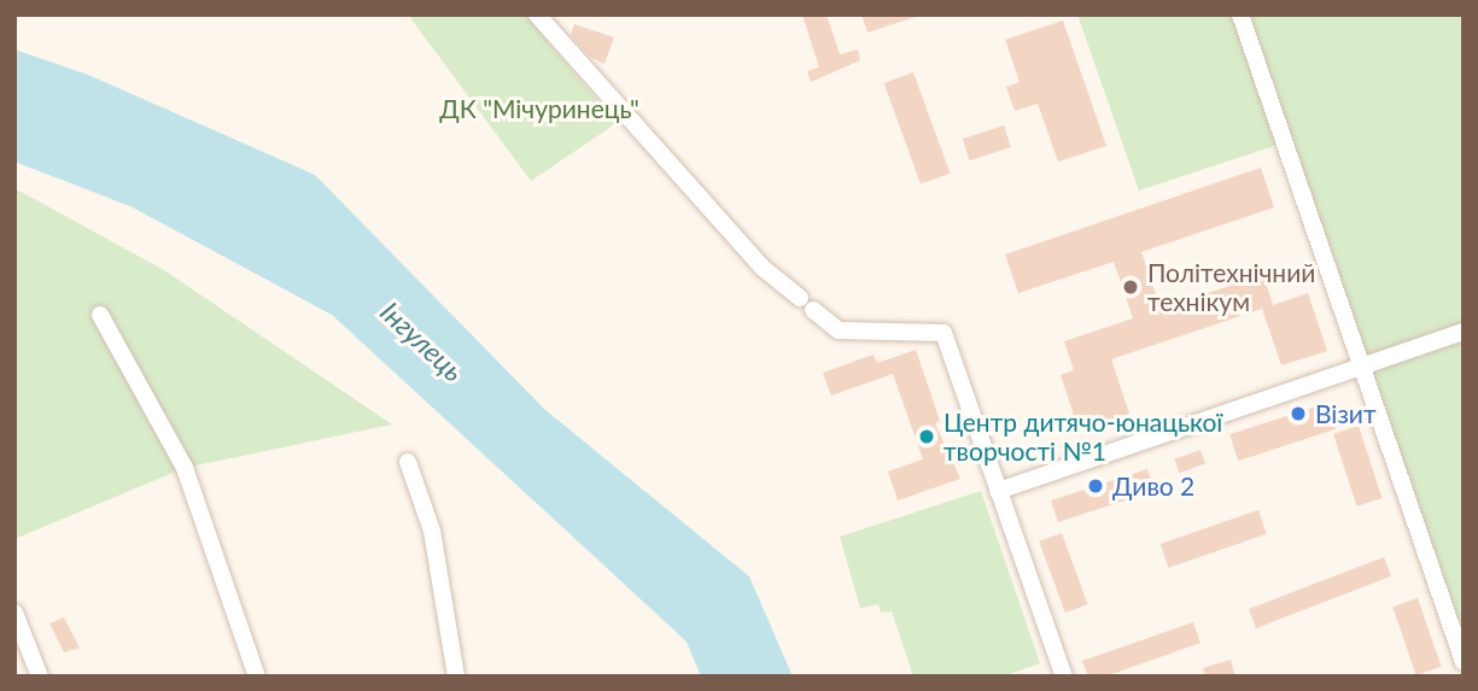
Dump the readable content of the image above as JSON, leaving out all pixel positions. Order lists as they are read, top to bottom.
{
  "water": ["Інгулець"],
  "parks": ["ДК \"Мічуринець\""],
  "places": [
    "Політехнічний технікум",
    "Візит",
    "Центр дитячо-юнацької творчості №1",
    "Диво 2"
  ]
}
